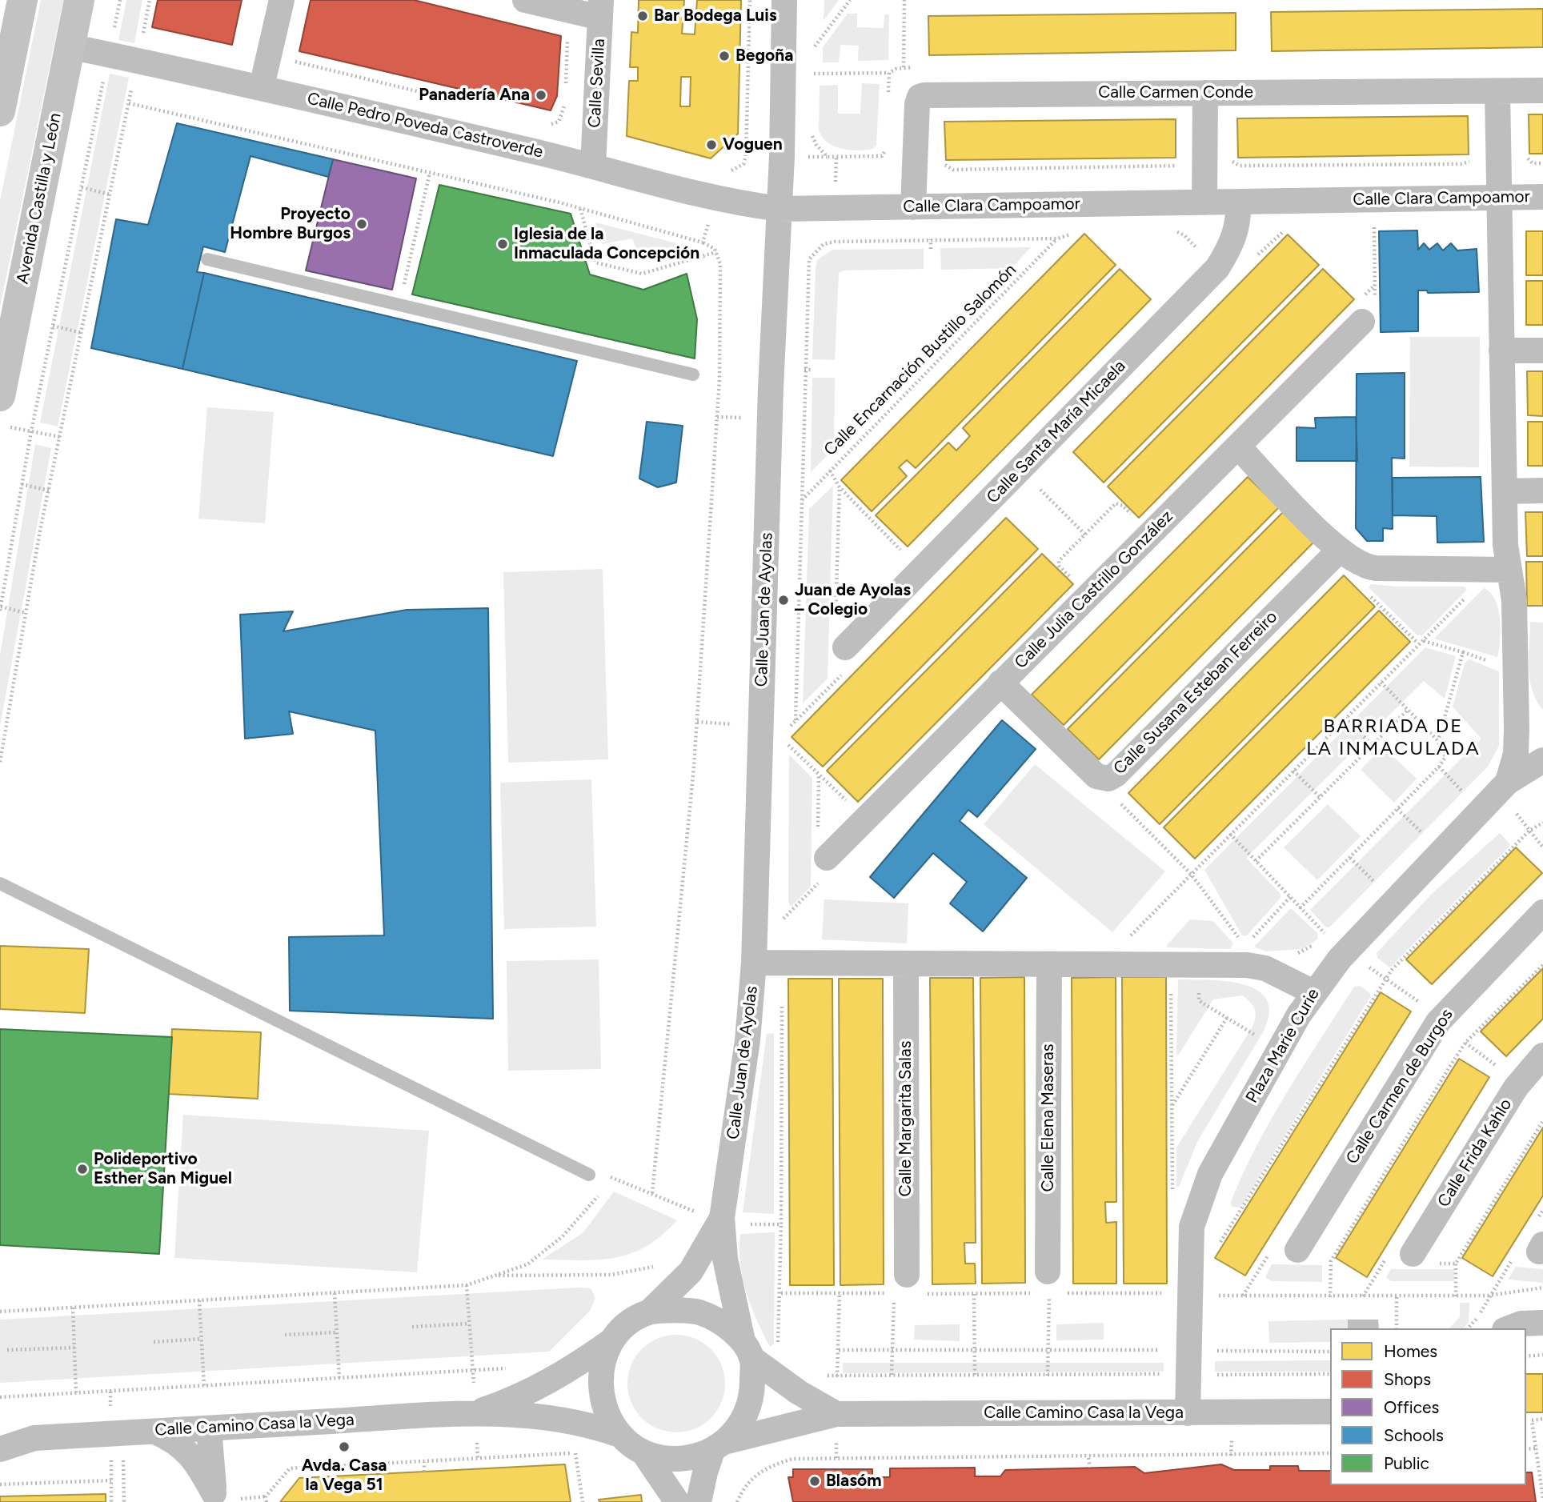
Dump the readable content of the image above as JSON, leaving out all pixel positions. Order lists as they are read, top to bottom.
{
  "streets": {
    "main road": ["Avenida Castilla y León"],
    "street": [
      "Calle Sevilla",
      "Calle Carmen Conde",
      "Calle Pedro Poveda Castroverde",
      "Calle Clara Campoamor",
      "Calle Santa María Micaela",
      "Calle Julia Castrillo González",
      "Calle Juan de Ayolas",
      "Calle Susana Esteban Ferreiro",
      "Plaza Marie Curie",
      "Calle Carmen de Burgos",
      "Calle Elena Maseras",
      "Calle Margarita Salas",
      "Calle Frida Kahlo",
      "Calle Camino Casa la Vega"
    ],
    "path": ["Calle Encarnación Bustillo Salomón"]
  },
  "crossings": [
    ["Calle Sevilla", "Calle Pedro Poveda Castroverde"],
    ["Calle Carmen Conde", "Calle Clara Campoamor"],
    ["Calle Pedro Poveda Castroverde", "Avenida Castilla y León"],
    ["Calle Pedro Poveda Castroverde", "Calle Clara Campoamor"],
    ["Calle Pedro Poveda Castroverde", "Calle Juan de Ayolas"],
    ["Calle Clara Campoamor", "Calle Santa María Micaela"],
    ["Calle Clara Campoamor", "Calle Juan de Ayolas"],
    ["Calle Julia Castrillo González", "Calle Susana Esteban Ferreiro"],
    ["Calle Juan de Ayolas", "Calle Camino Casa la Vega"],
    ["Plaza Marie Curie", "Calle Camino Casa la Vega"]
  ],
  "districts": ["BARRIADA DE LA INMACULADA"],
  "places": [
    "Bar Bodega Luis",
    "Begoña",
    "Panadería Ana",
    "Voguen",
    "Proyecto Hombre Burgos",
    "Iglesia de la Inmaculada Concepción",
    "Juan de Ayolas – Colegio",
    "Polideportivo Esther San Miguel",
    "Avda. Casa la Vega 51",
    "Blasóm"
  ],
  "legend": [
    "Homes",
    "Shops",
    "Offices",
    "Schools",
    "Public"
  ]
}
